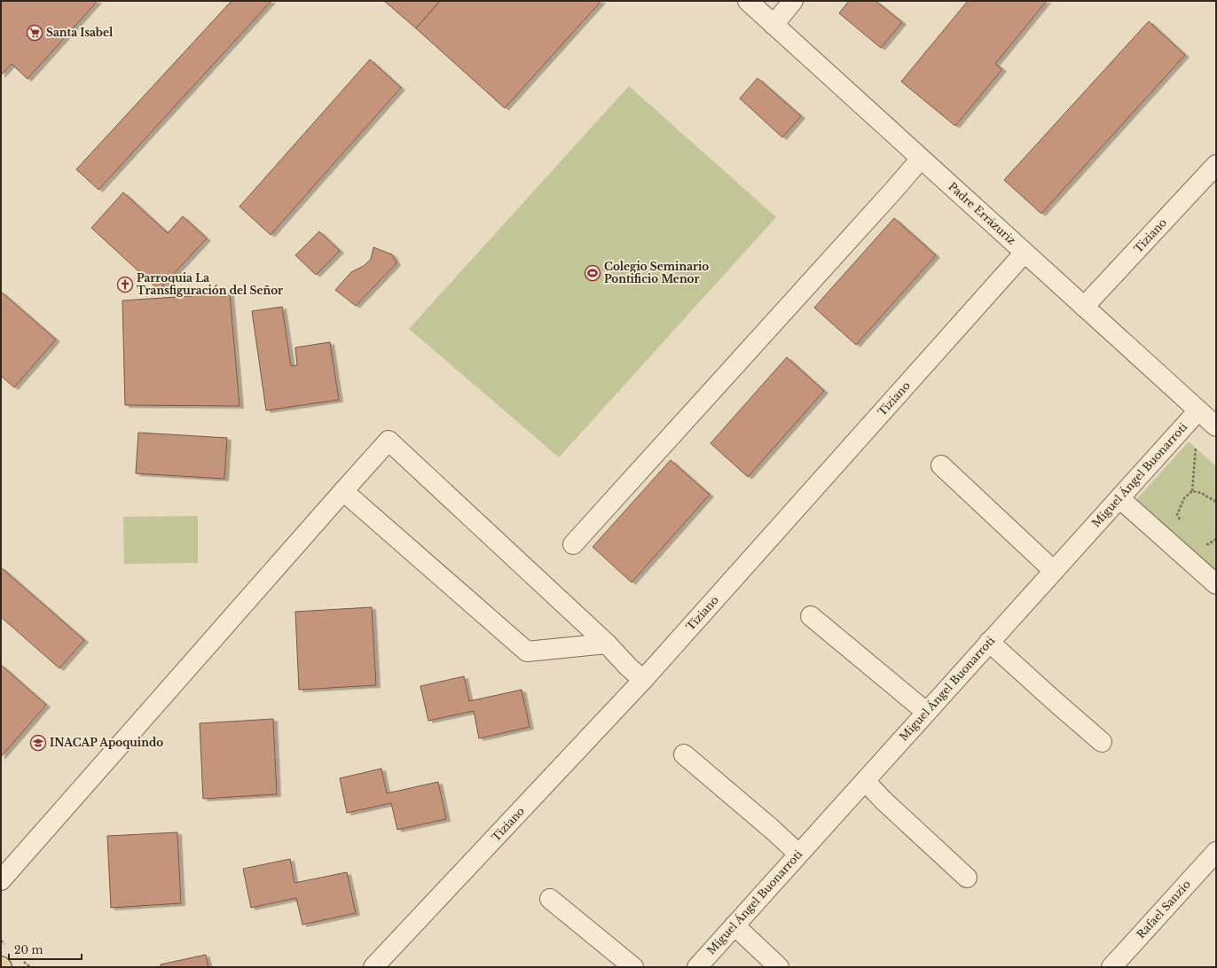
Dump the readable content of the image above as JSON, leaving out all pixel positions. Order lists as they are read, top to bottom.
{
  "streets": {
    "street": [
      "Padre Errázuriz",
      "Tiziano",
      "Miguel Ángel Buonarroti",
      "Rafael Sanzio"
    ]
  },
  "crossings": [
    ["Padre Errázuriz", "Tiziano"],
    ["Padre Errázuriz", "Miguel Ángel Buonarroti"]
  ],
  "places": {
    "supermarket": ["Santa Isabel"],
    "sports": ["Colegio Seminario Pontificio Menor"],
    "church": ["Parroquia La Transfiguración del Señor"],
    "school or university": ["INACAP Apoquindo"]
  },
  "scale_bar": "20 m"
}
